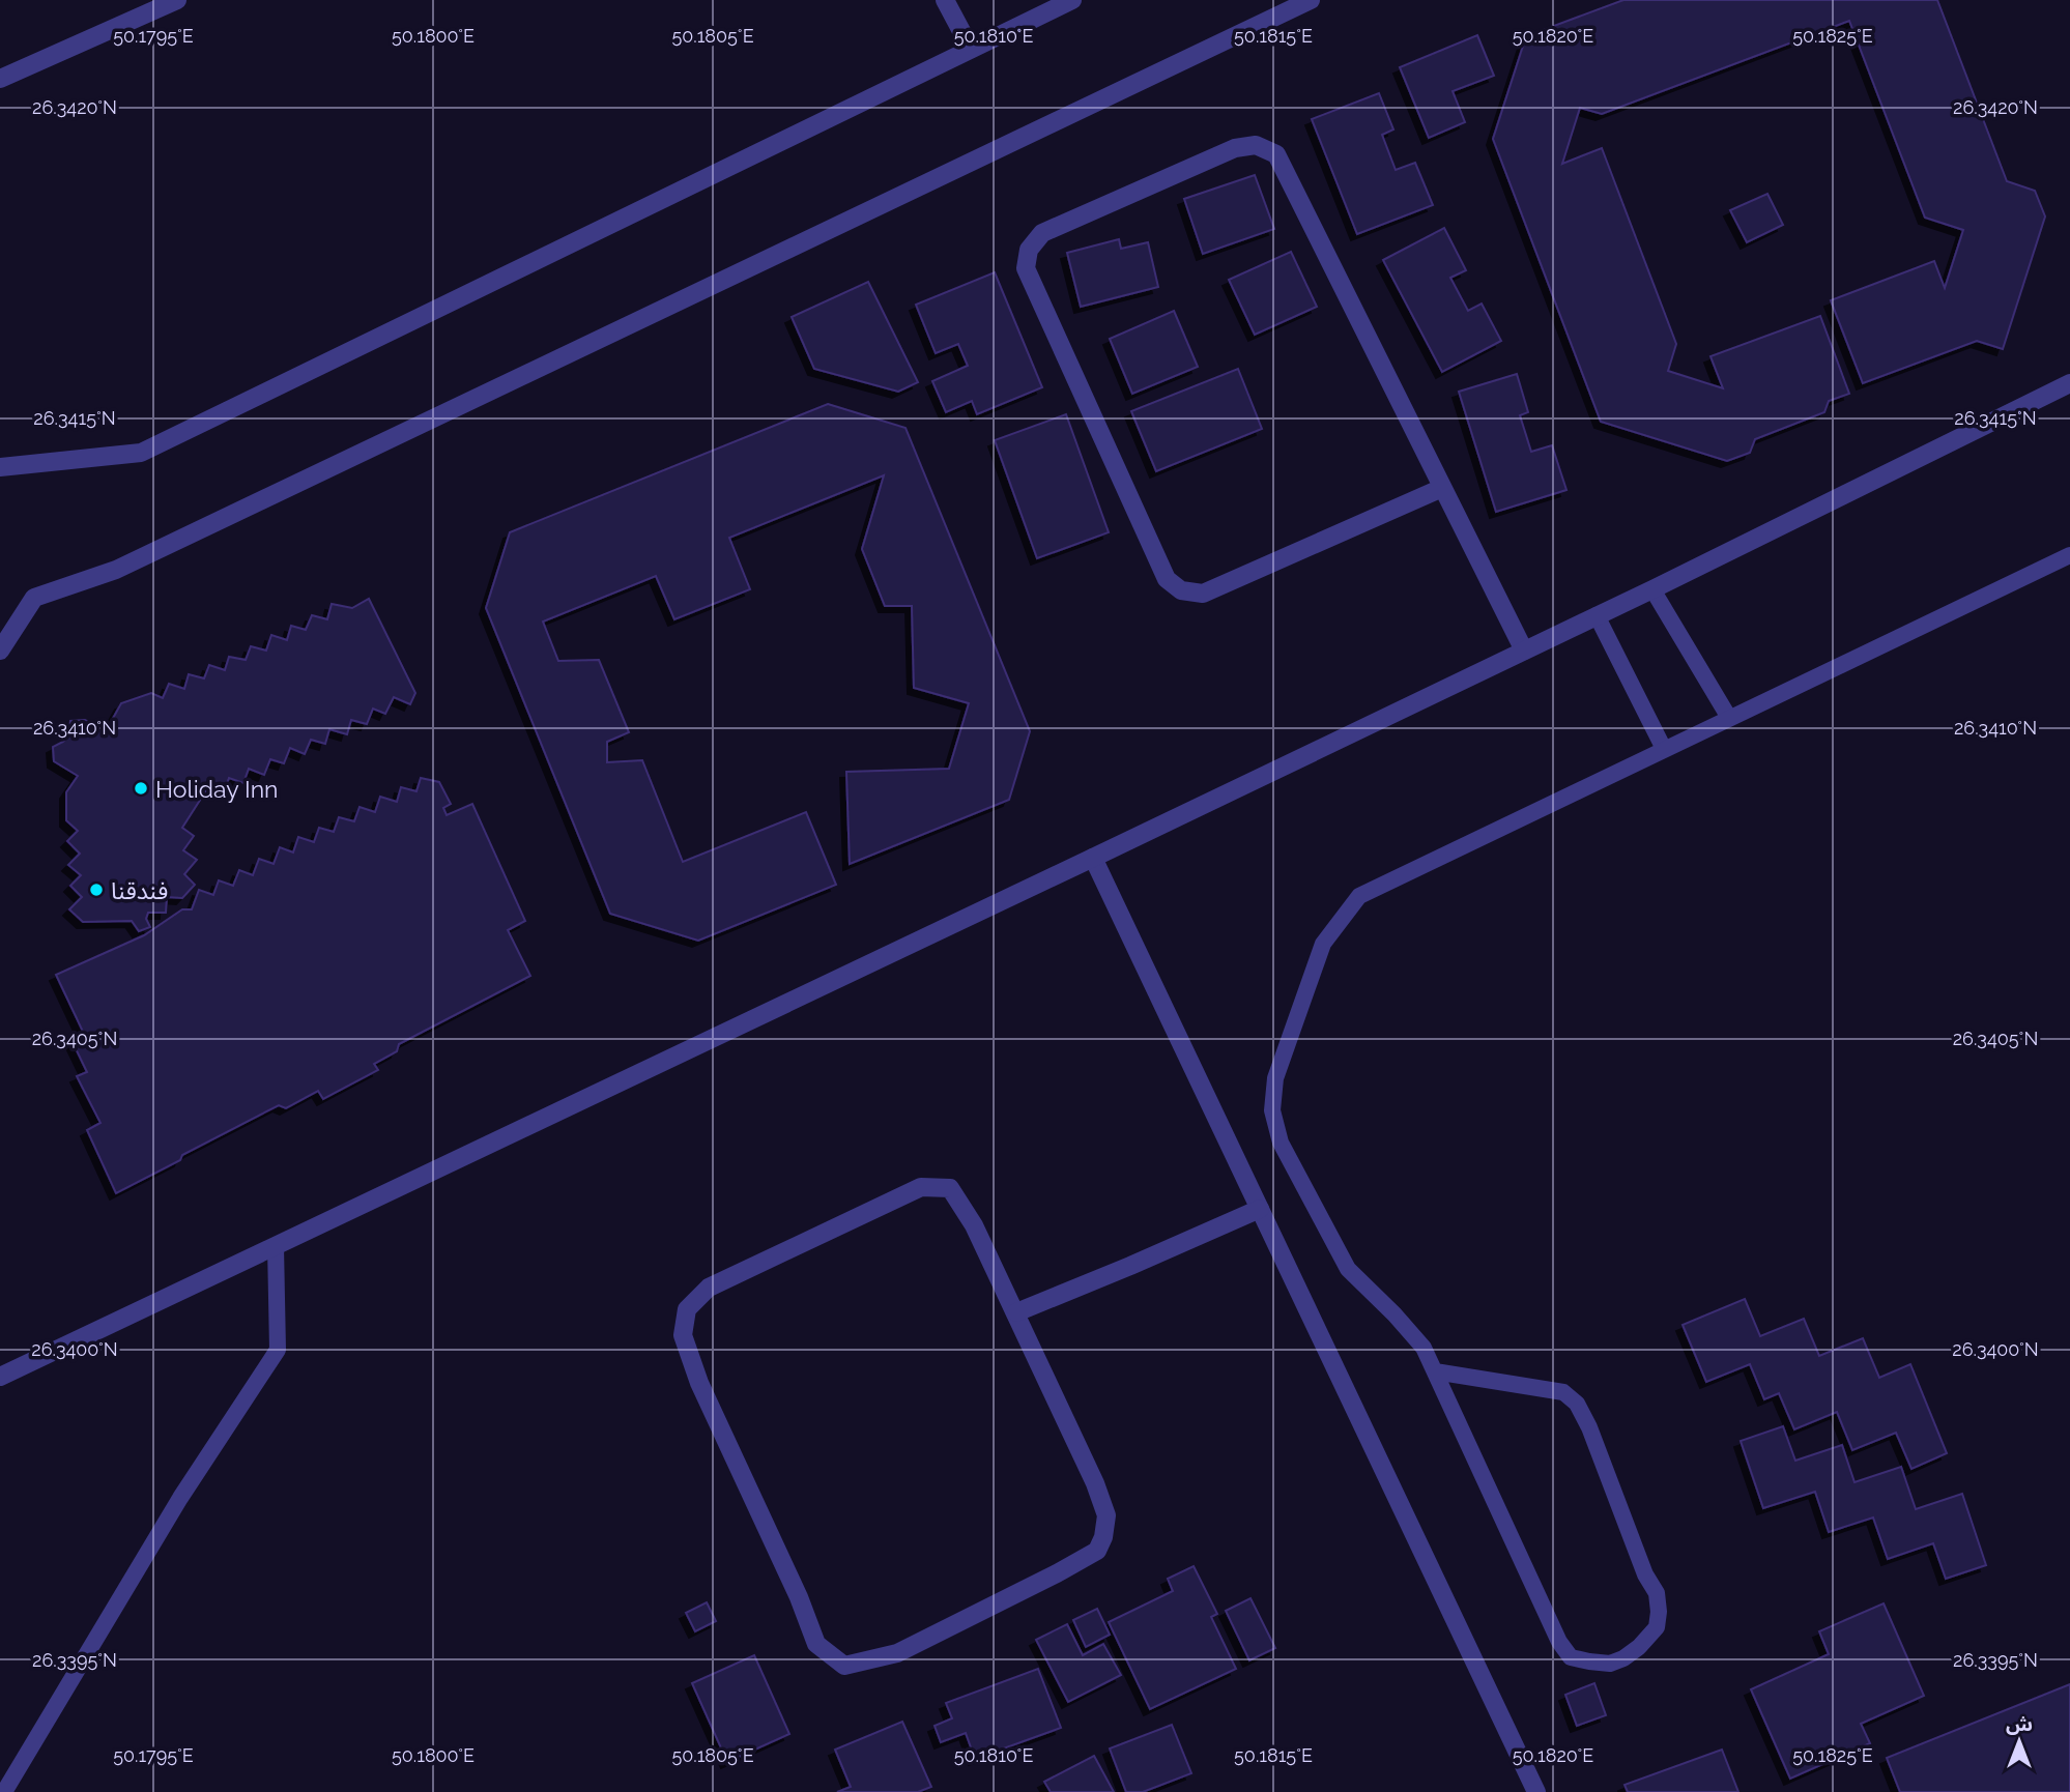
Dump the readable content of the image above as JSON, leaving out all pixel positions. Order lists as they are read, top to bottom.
{
  "places": ["Holiday Inn", "فندقنا"],
  "north": "top",
  "coordinates": [
    "50.1795°E",
    "50.1800°E",
    "50.1805°E",
    "50.1810°E",
    "50.1815°E",
    "50.1820°E",
    "50.1825°E",
    "26.3420°N",
    "26.3415°N",
    "26.3410°N",
    "26.3405°N",
    "26.3400°N",
    "26.3395°N"
  ]
}
